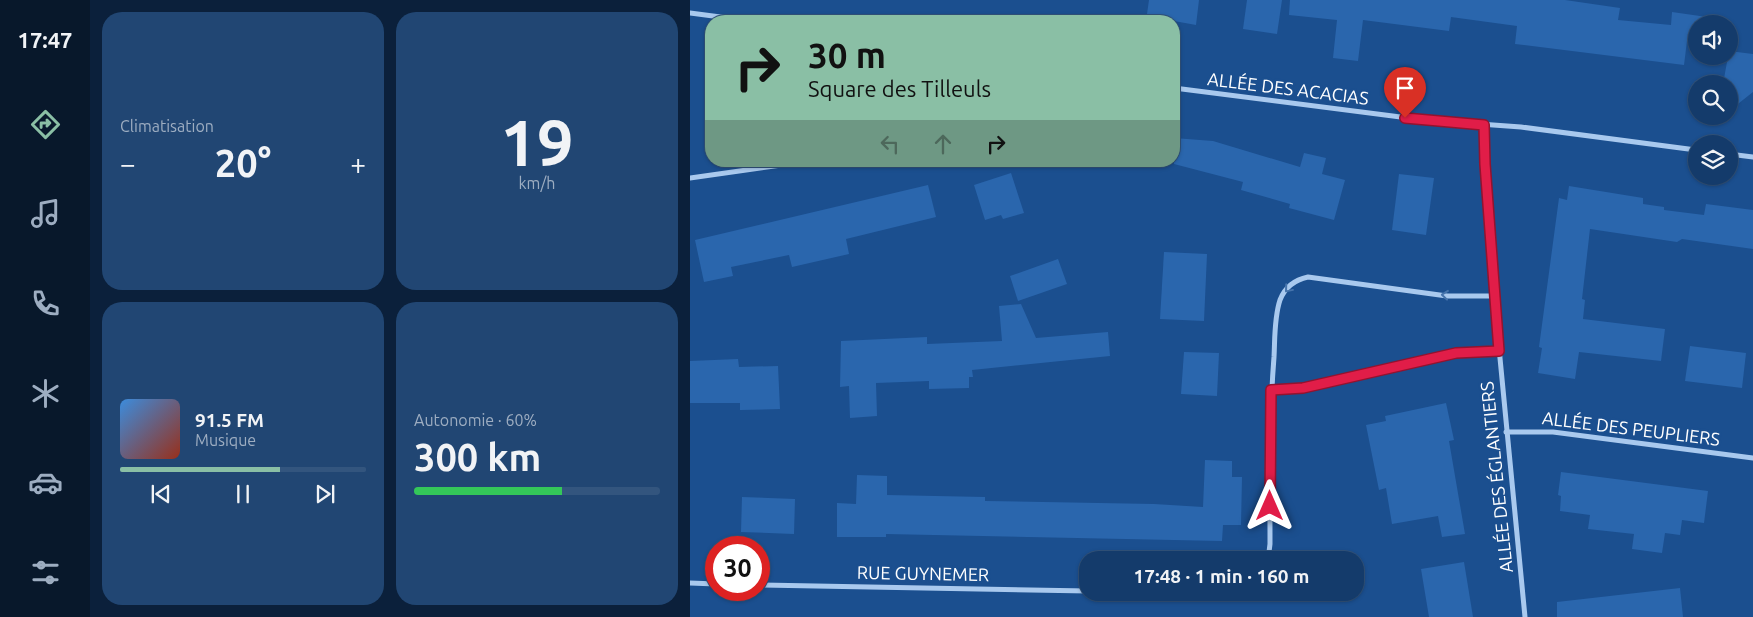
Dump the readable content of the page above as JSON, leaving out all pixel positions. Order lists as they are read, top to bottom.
{
  "streets": {
    "street": [
      "ALLÉE DES ACACIAS",
      "ALLÉE DES PEUPLIERS",
      "ALLÉE DES ÉGLANTIERS",
      "RUE GUYNEMER"
    ]
  },
  "crossings": [
    ["ALLÉE DES ACACIAS", "ALLÉE DES ÉGLANTIERS"],
    ["ALLÉE DES PEUPLIERS", "ALLÉE DES ÉGLANTIERS"]
  ],
  "page": {
    "tabs": "17:47",
    "tile": [
      "Climatisation",
      ["19", "km/h"],
      ["Autonomie · 60%", "300 km"]
    ],
    "turn": ["30 m", "Square des Tilleuls"],
    "heat": ["−", "20°", "+"],
    "song": ["91.5 FM", "Musique"],
    "limit": "30",
    "trip": "17:48 · 1 min · 160 m"
  }
}
